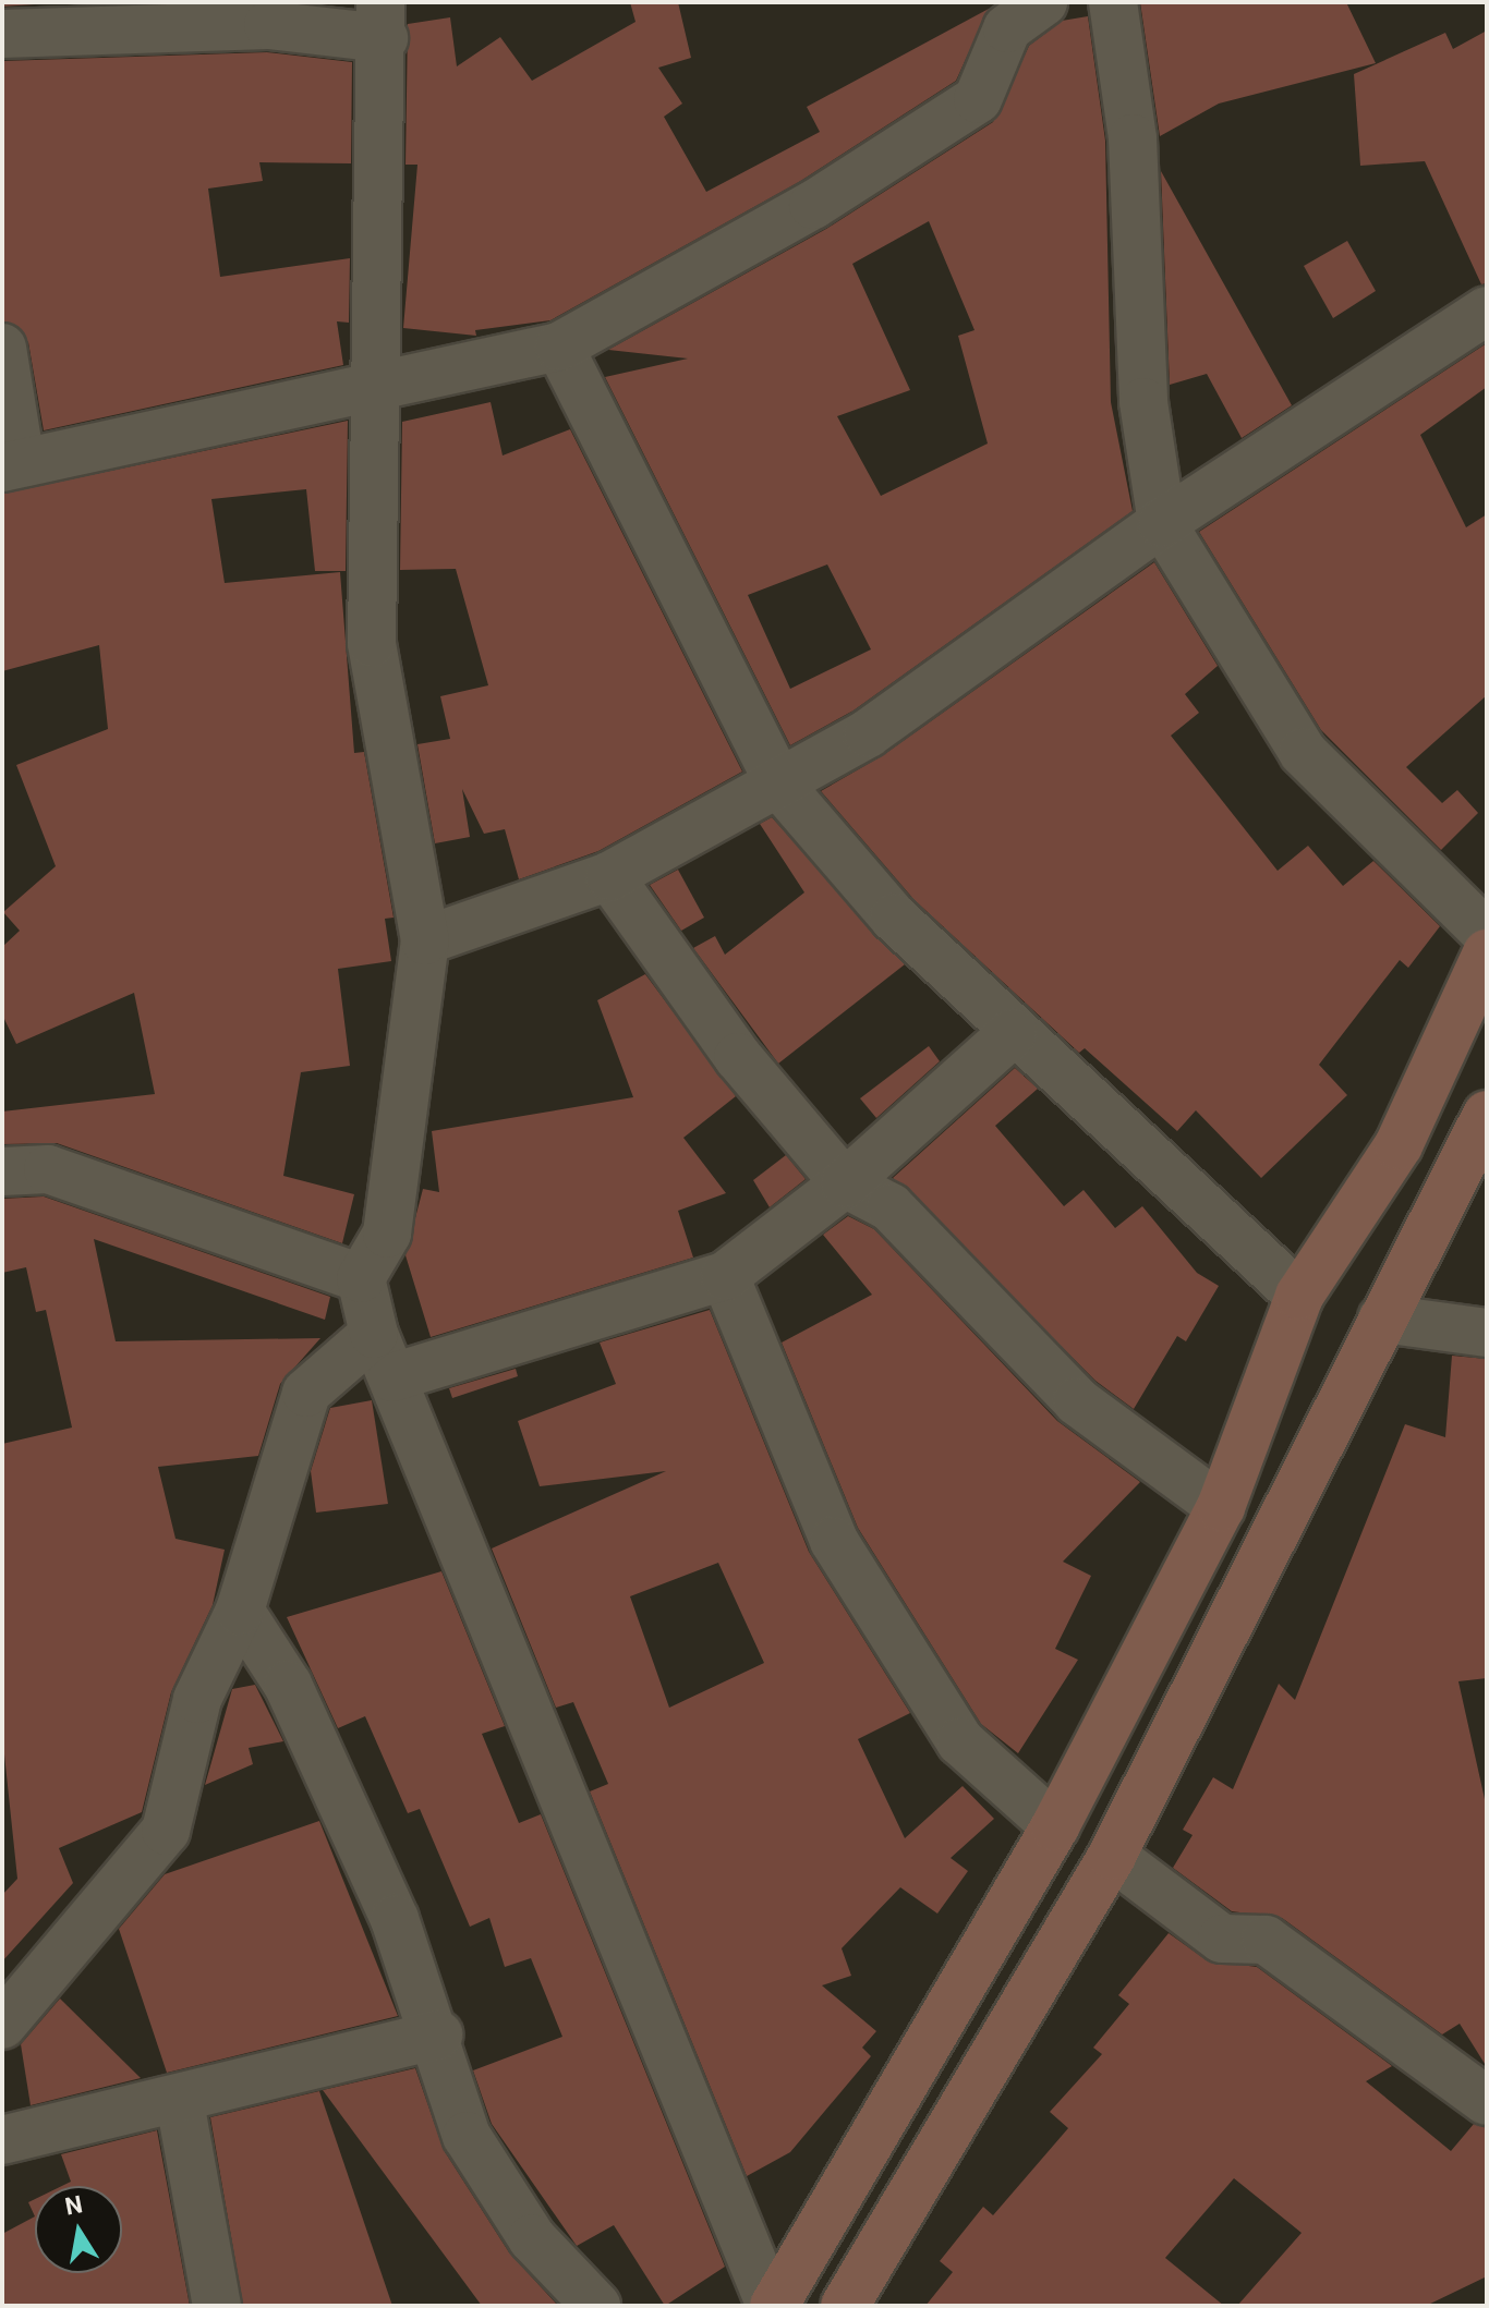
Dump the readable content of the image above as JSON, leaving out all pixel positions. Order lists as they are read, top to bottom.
{
  "north": "top"
}
